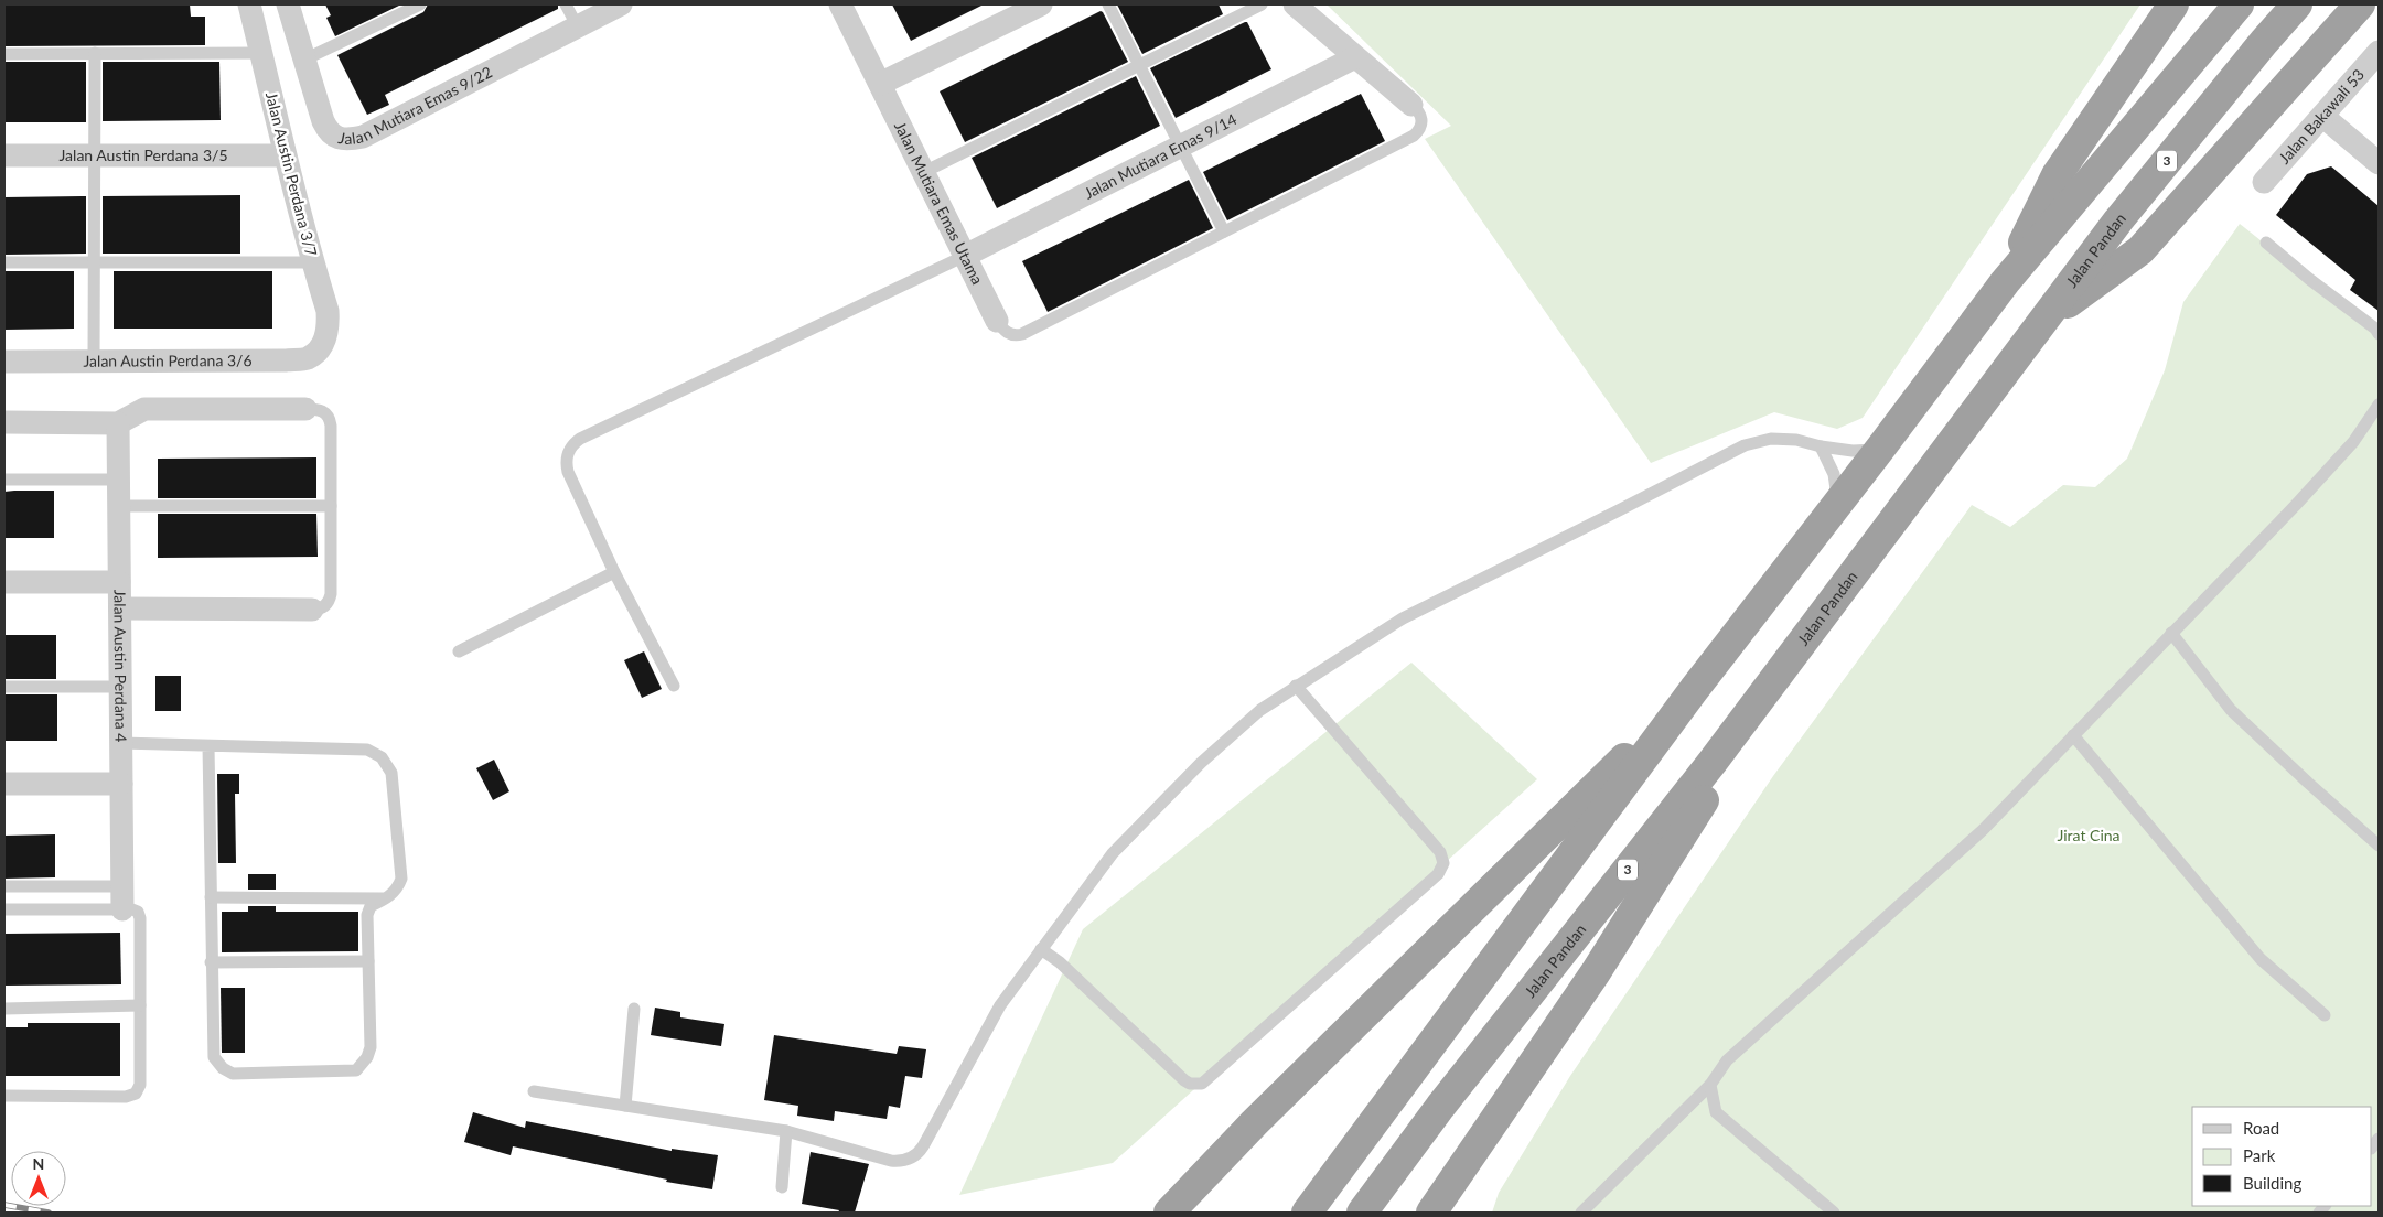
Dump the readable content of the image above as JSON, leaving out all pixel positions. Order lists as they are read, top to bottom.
{
  "streets": {
    "highway": ["3", "Jalan Pandan"],
    "street": [
      "Jalan Mutiara Emas 9/22",
      "Jalan Bakawali 53",
      "Jalan Austin Perdana 3/5",
      "Jalan Mutiara Emas 9/14",
      "Jalan Austin Perdana 3/7",
      "Jalan Mutiara Emas Utama",
      "Jalan Austin Perdana 3/6",
      "Jalan Austin Perdana 4"
    ]
  },
  "crossings": [
    ["Jalan Austin Perdana 3/5", "Jalan Austin Perdana 3/7"],
    ["Jalan Mutiara Emas 9/14", "Jalan Mutiara Emas Utama"],
    ["Jalan Austin Perdana 3/7", "Jalan Austin Perdana 3/6"]
  ],
  "parks": ["Jirat Cina"],
  "legend": ["Road", "Park", "Building"],
  "north": "top"
}
